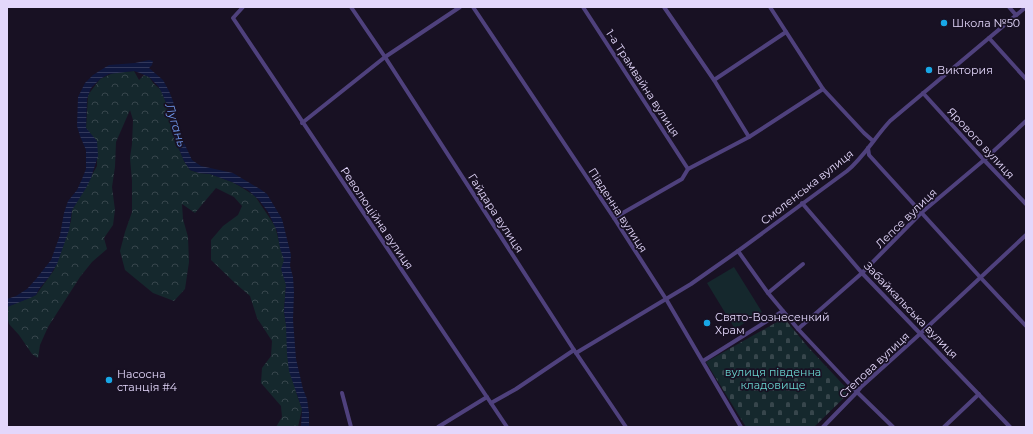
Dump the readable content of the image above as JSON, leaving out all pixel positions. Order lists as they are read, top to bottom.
{
  "streets": {
    "street": [
      "1-а Трамвайна вулиця",
      "Ярового вулиця",
      "Смоленська вулиця",
      "Південна вулиця",
      "Гайдара вулиця",
      "Революційна вулиця",
      "Лепсе вулиця",
      "Забайкальська вулиця",
      "Степова вулиця"
    ]
  },
  "crossings": [
    ["Ярового вулиця", "Смоленська вулиця"],
    ["Ярового вулиця", "Лепсе вулиця"],
    ["Смоленська вулиця", "Південна вулиця"],
    ["Смоленська вулиця", "Гайдара вулиця"],
    ["Смоленська вулиця", "Революційна вулиця"],
    ["Смоленська вулиця", "Забайкальська вулиця"],
    ["Лепсе вулиця", "Забайкальська вулиця"],
    ["Забайкальська вулиця", "Степова вулиця"]
  ],
  "water": ["Лугань"],
  "parks": ["вулиця південна кладовище"],
  "places": [
    "Школа №50",
    "Виктория",
    "Свято-Вознесенкий Храм",
    "Насосна станція #4"
  ]
}
